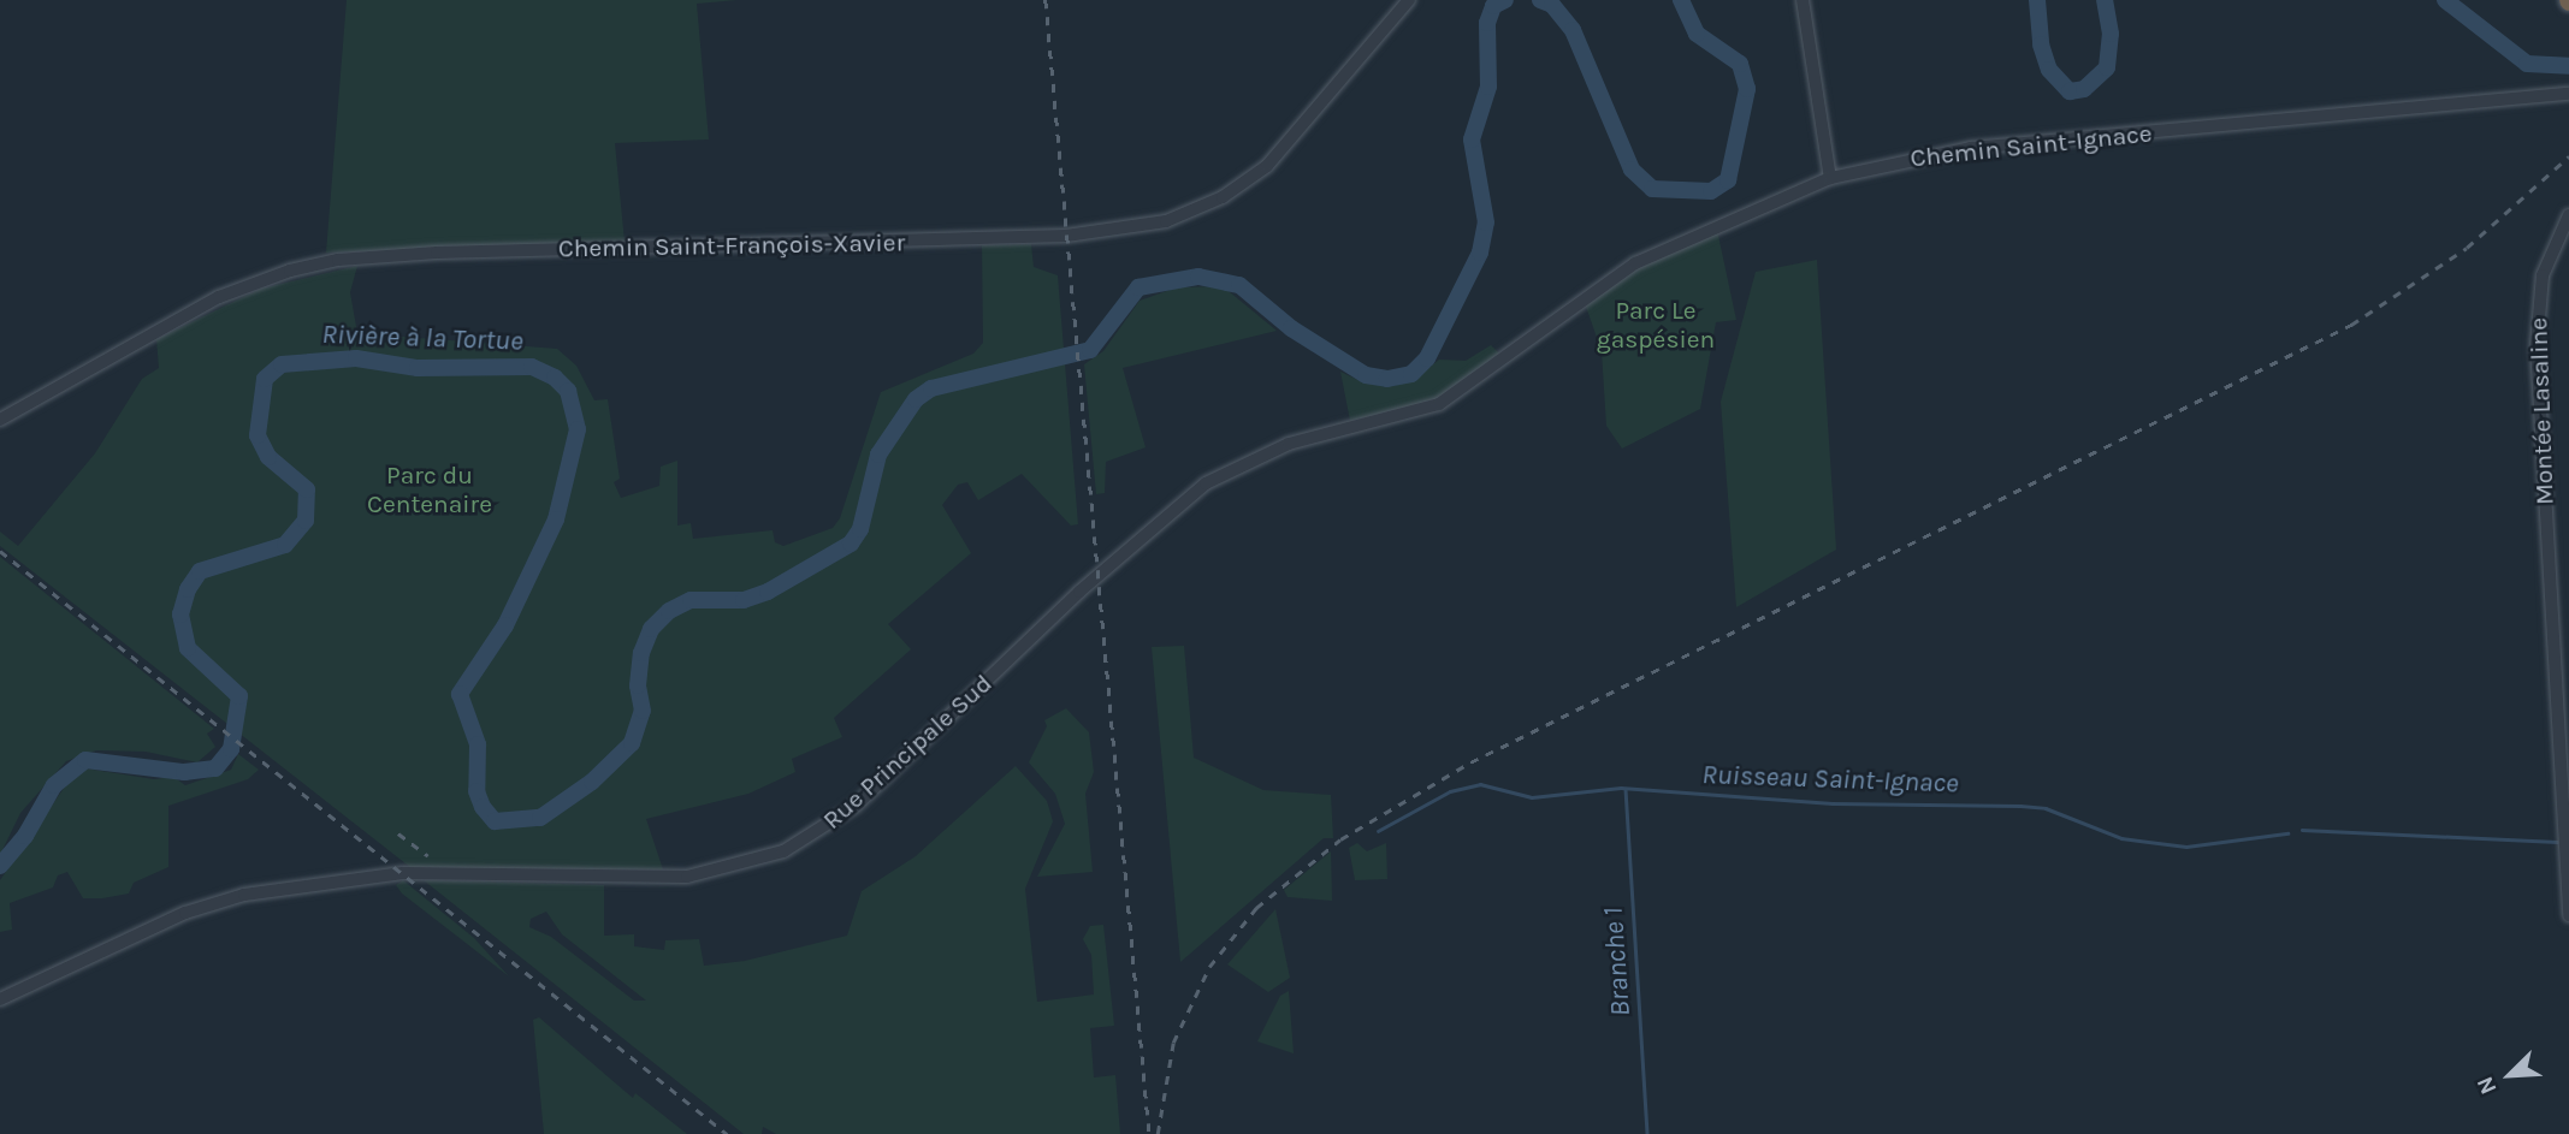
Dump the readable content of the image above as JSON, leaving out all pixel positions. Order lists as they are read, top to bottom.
{
  "streets": {
    "street": [
      "Chemin Saint-Ignace",
      "Chemin Saint-François-Xavier",
      "Montée Lasaline",
      "Rue Principale Sud"
    ]
  },
  "crossings": [
    ["Chemin Saint-Ignace", "Rue Principale Sud"]
  ],
  "water": ["Rivière à la Tortue", "Ruisseau Saint-Ignace", "Branche 1"],
  "parks": ["Parc Le gaspésien", "Parc du Centenaire"],
  "north": "bottom left"
}
